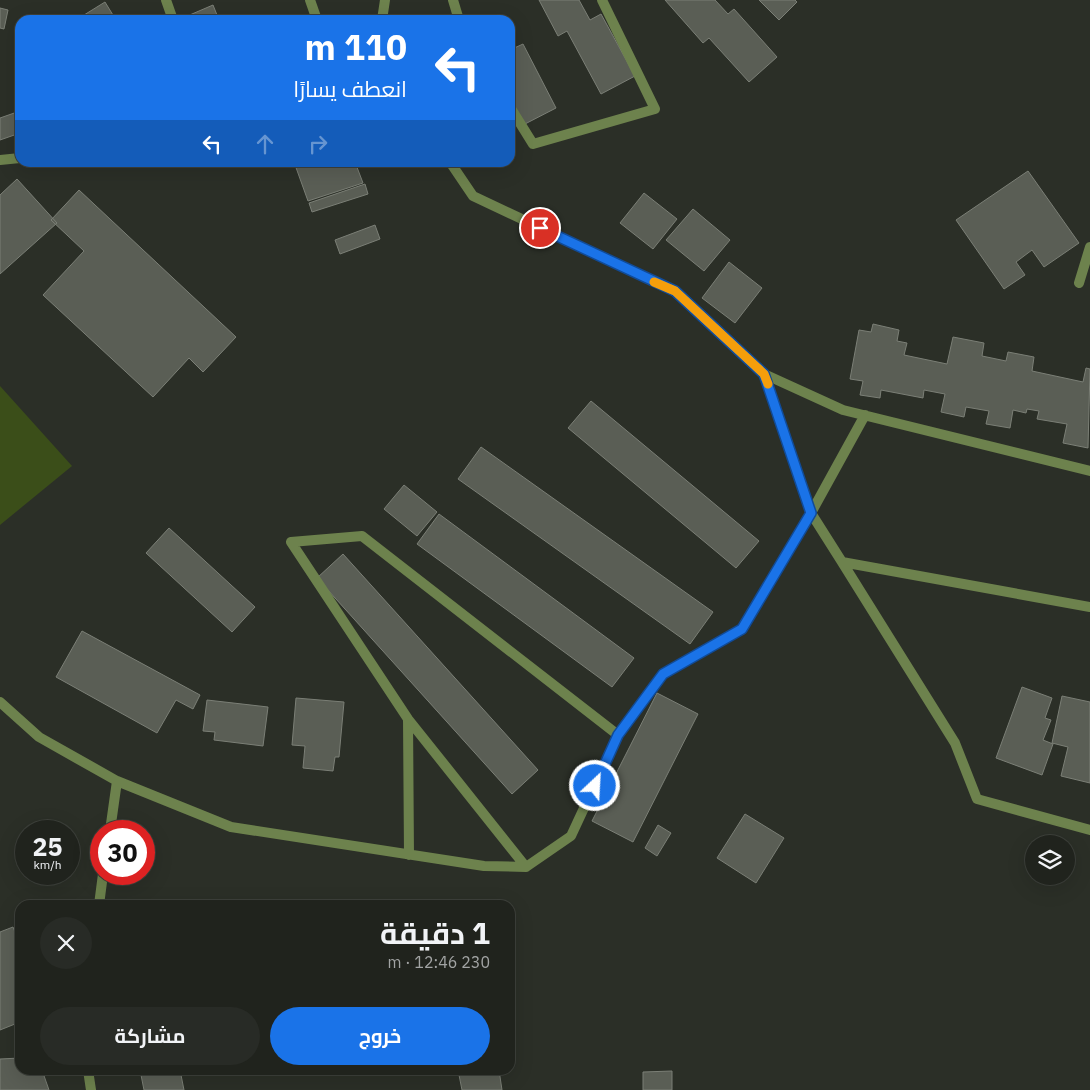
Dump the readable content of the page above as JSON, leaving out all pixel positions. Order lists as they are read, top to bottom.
{
  "page": {
    "turn": ["110 m", "انعطف يسارًا"],
    "speed": "25 km/h",
    "limit": "30",
    "heading": ["1 دقيقة", "230 m · 12:46"],
    "buttons": ["خروج", "مشاركة"]
  }
}
